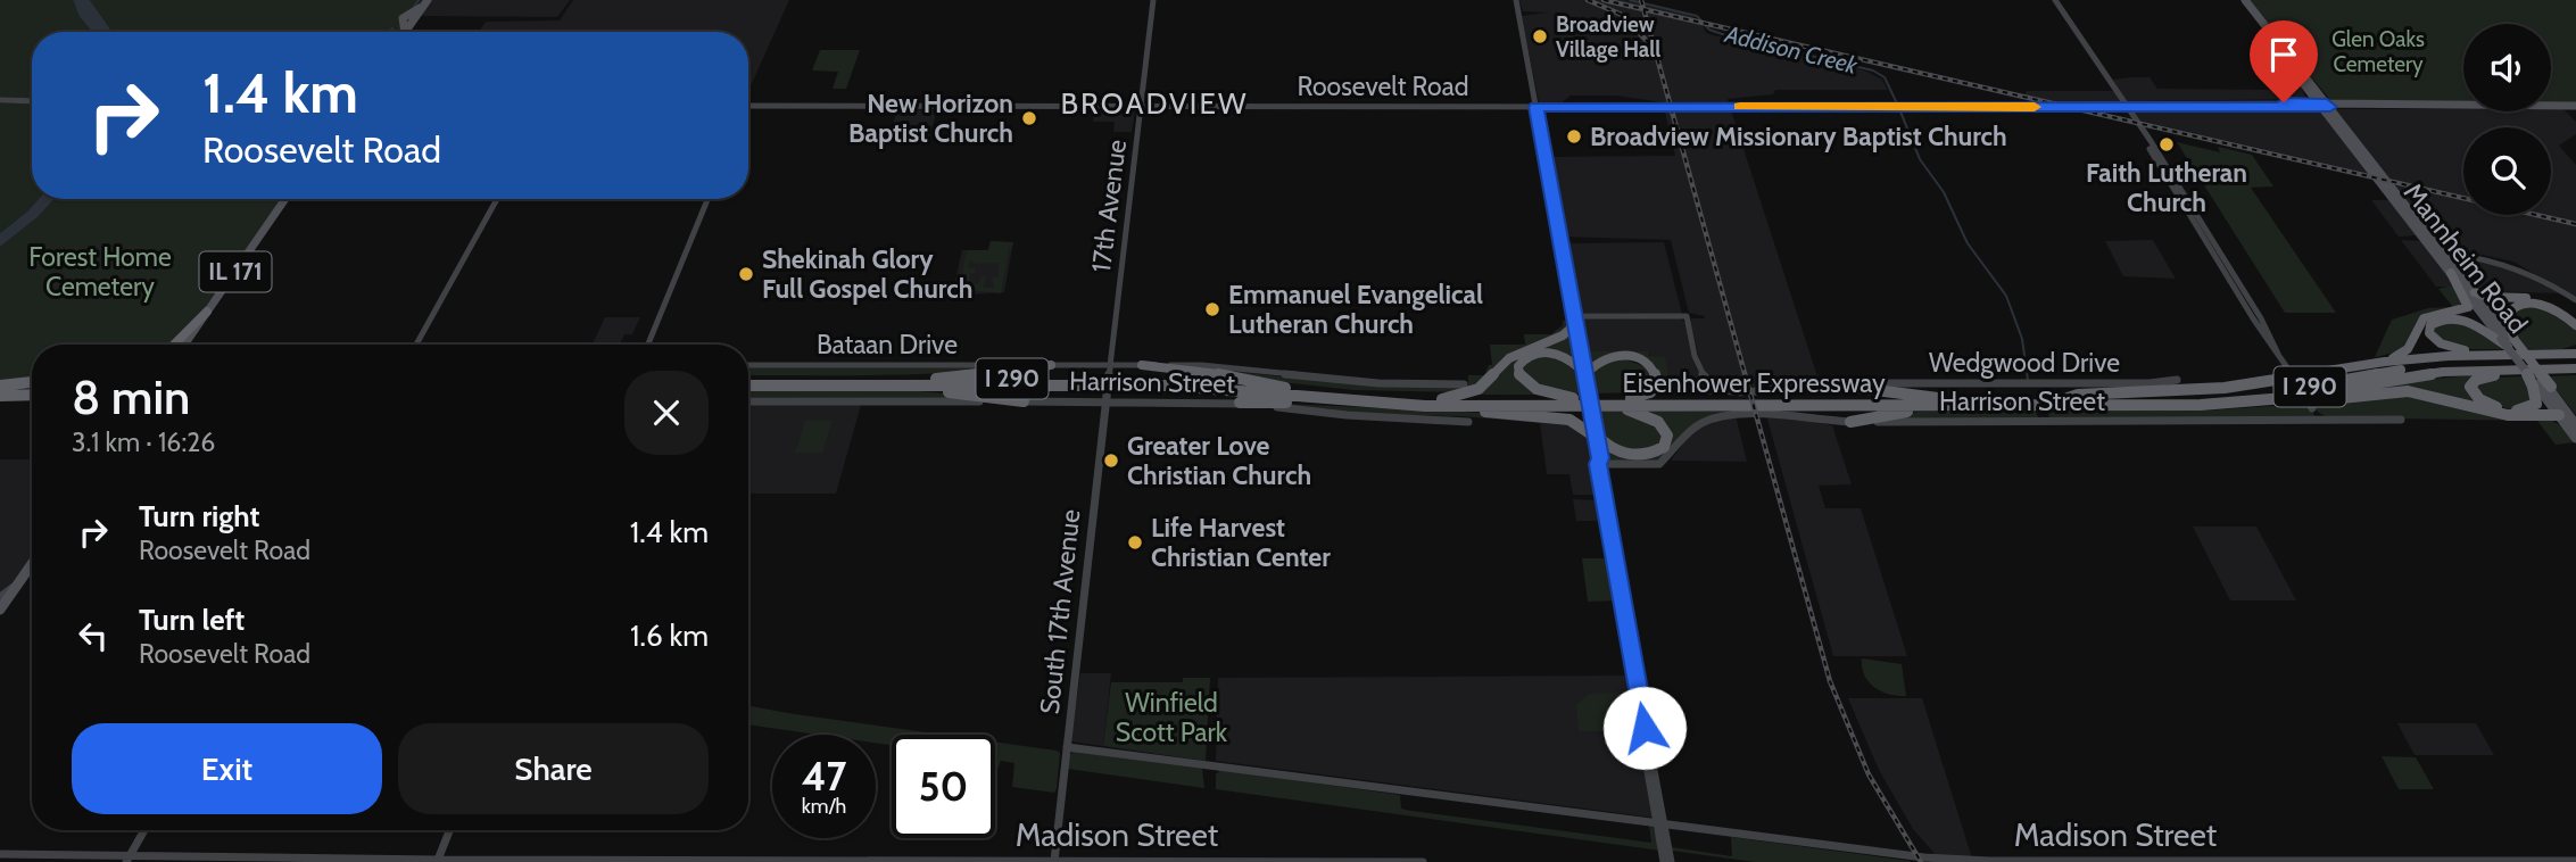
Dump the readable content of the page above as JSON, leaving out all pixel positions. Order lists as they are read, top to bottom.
{
  "streets": {
    "highway": ["I 290", "Eisenhower Expressway"],
    "main road": ["Mannheim Road", "IL 171"],
    "street": [
      "Roosevelt Road",
      "17th Avenue",
      "Bataan Drive",
      "Wedgwood Drive",
      "Harrison Street",
      "South 17th Avenue",
      "Madison Street"
    ]
  },
  "crossings": [
    ["Roosevelt Road", "17th Avenue"],
    ["17th Avenue", "Bataan Drive"],
    ["17th Avenue", "South 17th Avenue"],
    ["Bataan Drive", "South 17th Avenue"],
    ["Harrison Street", "South 17th Avenue"],
    ["South 17th Avenue", "Madison Street"]
  ],
  "districts": ["BROADVIEW"],
  "water": ["Addison Creek"],
  "parks": ["Glen Oaks Cemetery", "Forest Home Cemetery", "Winfield Scott Park"],
  "places": [
    "Broadview Village Hall",
    "New Horizon Baptist Church",
    "Broadview Missionary Baptist Church",
    "Faith Lutheran Church",
    "Shekinah Glory Full Gospel Church",
    "Emmanuel Evangelical Lutheran Church",
    "Greater Love Christian Church",
    "Life Harvest Christian Center"
  ],
  "page": {
    "turn": ["1.4 km", "Roosevelt Road"],
    "heading": ["8 min", "3.1 km · 16:26"],
    "list": [
      {
        "name": "Turn right",
        "note": "Roosevelt Road",
        "value": "1.4 km"
      },
      {
        "name": "Turn left",
        "note": "Roosevelt Road",
        "value": "1.6 km"
      }
    ],
    "buttons": ["Exit", "Share"],
    "speed": "47 km/h",
    "limit": "50"
  }
}
